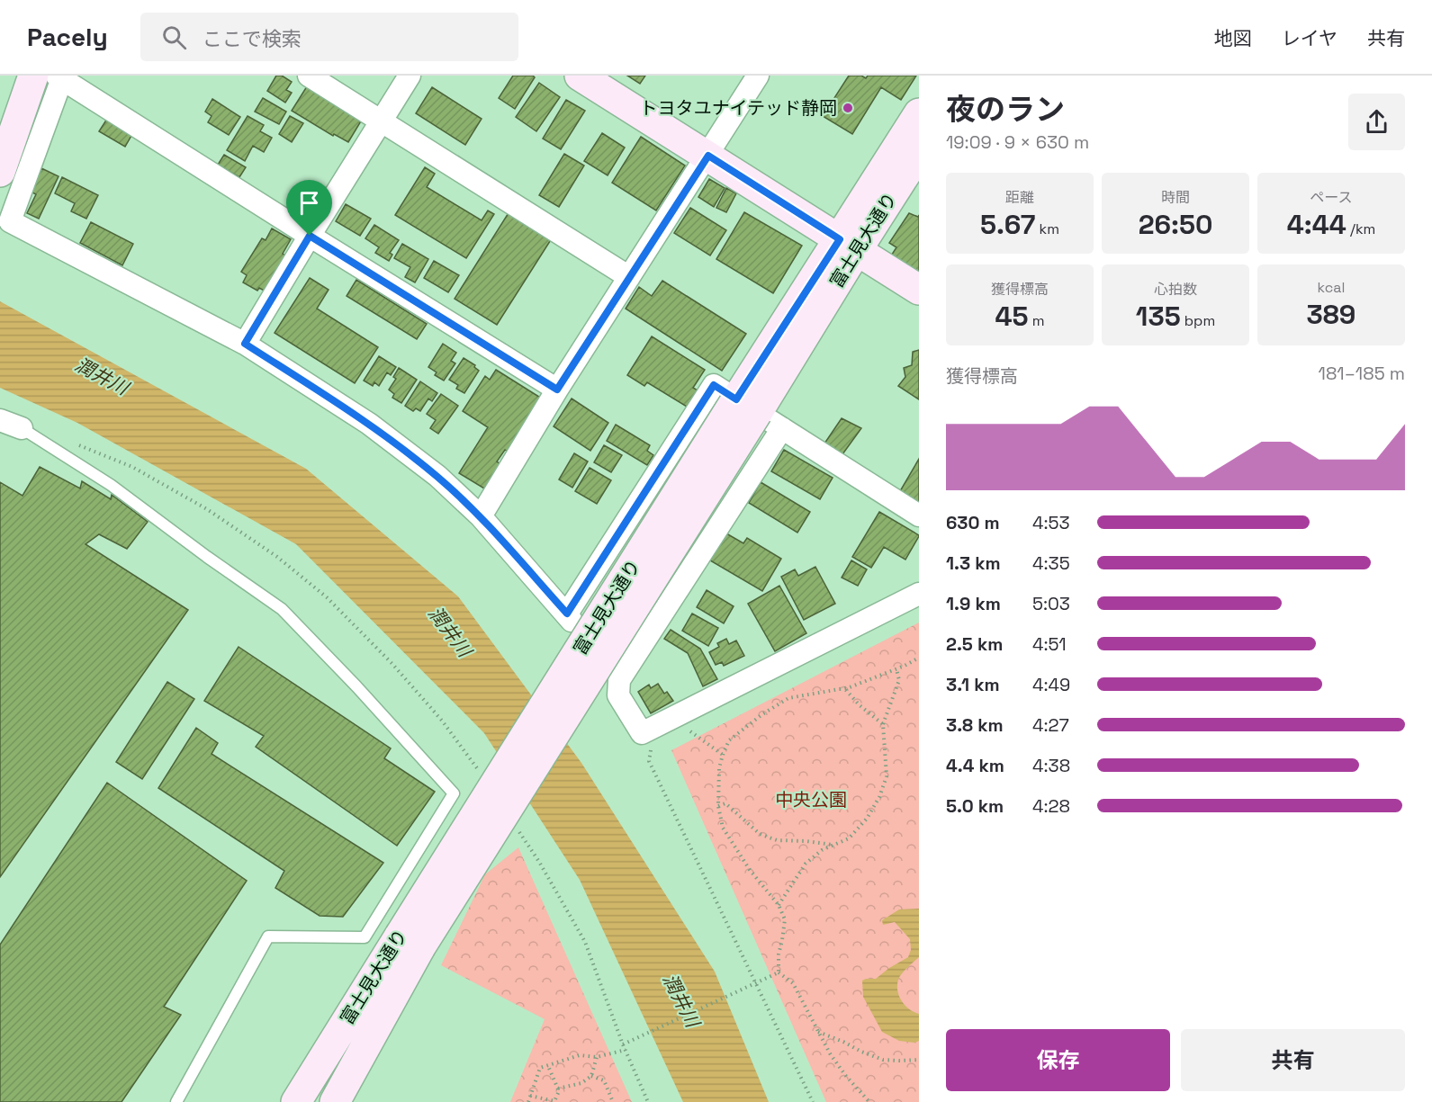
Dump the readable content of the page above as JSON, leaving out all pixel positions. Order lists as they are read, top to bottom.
{
  "streets": {
    "street": ["富士見大通り"]
  },
  "water": ["潤井川"],
  "parks": ["中央公園"],
  "places": ["トヨタユナイテッド静岡"],
  "page": {
    "header": "Pacely",
    "search": "ここで検索",
    "nav": ["地図", "レイヤ", "共有"],
    "heading": ["夜のラン", "19:09 · 9 × 630 m"],
    "stats": [
      ["距離", "5.67 km"],
      ["時間", "26:50"],
      ["ペース", "4:44 /km"],
      ["獲得標高", "45 m"],
      ["心拍数", "135 bpm"],
      ["kcal", "389"]
    ],
    "chart": ["獲得標高", "181–185 m"],
    "list": [
      {
        "name": "630 m",
        "note": "4:53"
      },
      {
        "name": "1.3 km",
        "note": "4:35"
      },
      {
        "name": "1.9 km",
        "note": "5:03"
      },
      {
        "name": "2.5 km",
        "note": "4:51"
      },
      {
        "name": "3.1 km",
        "note": "4:49"
      },
      {
        "name": "3.8 km",
        "note": "4:27"
      },
      {
        "name": "4.4 km",
        "note": "4:38"
      },
      {
        "name": "5.0 km",
        "note": "4:28"
      }
    ],
    "buttons": ["保存", "共有"]
  }
}
